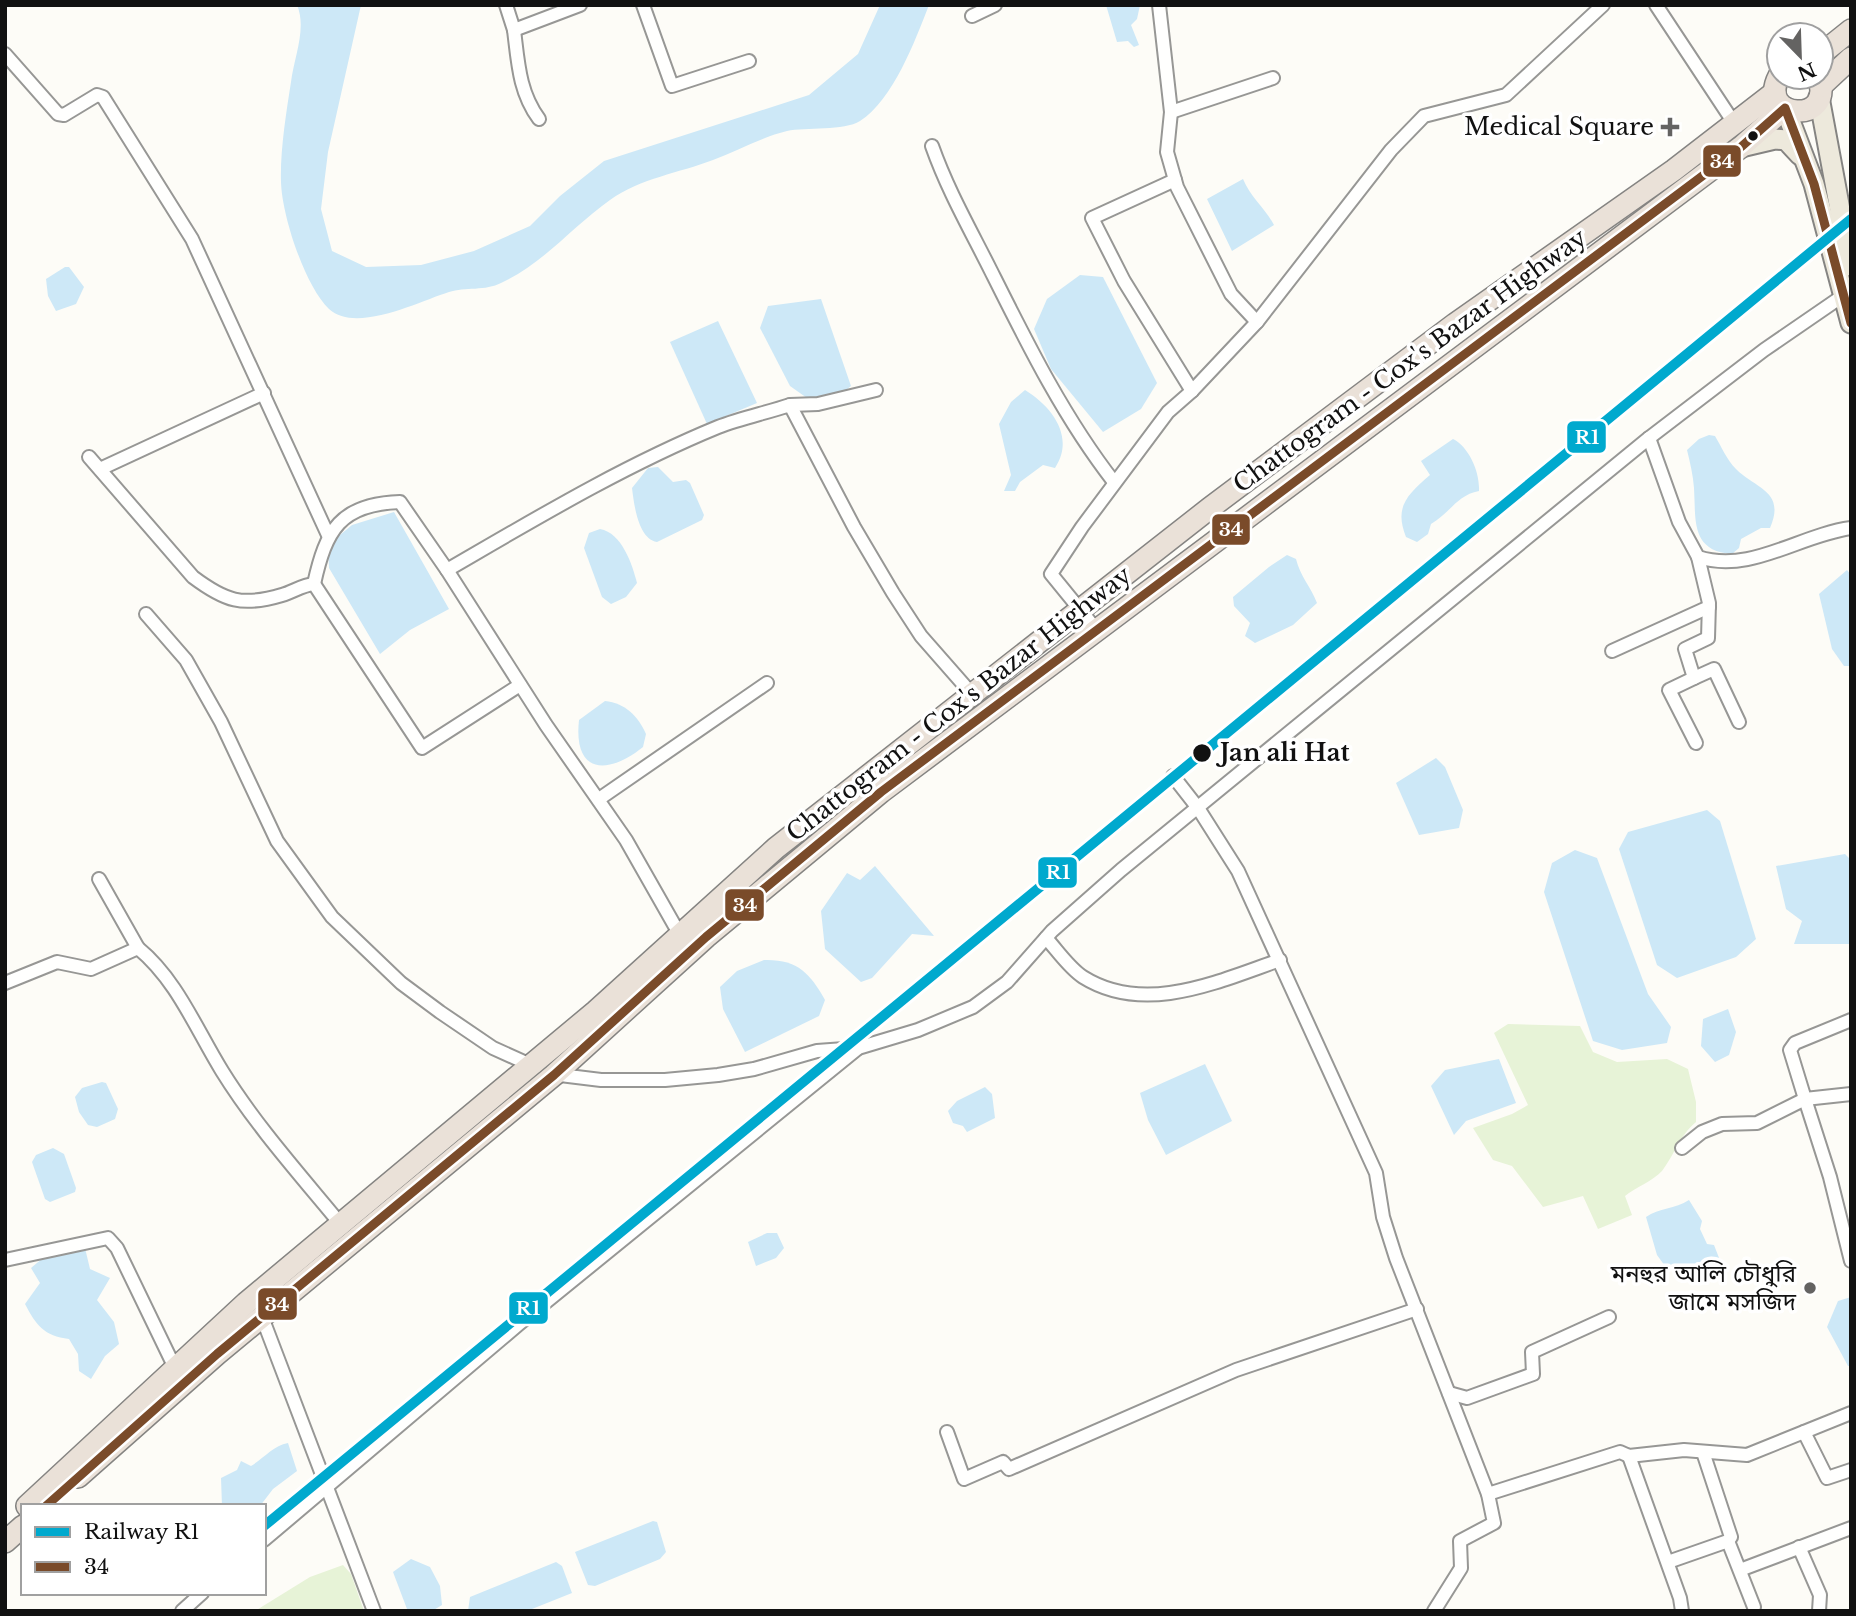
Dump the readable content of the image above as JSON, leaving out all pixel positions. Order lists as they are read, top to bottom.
{
  "streets": {
    "highway": ["Chattogram - Cox's Bazar Highway"]
  },
  "places": {
    "health": ["Medical Square"],
    "other": ["Jan ali Hat", "মনহুর আলি চৌধুরি জামে মসজিদ"]
  },
  "lines": ["transit line 34", "rail line R1"],
  "legend": ["Railway R1", "34"],
  "north": "bottom right"
}
